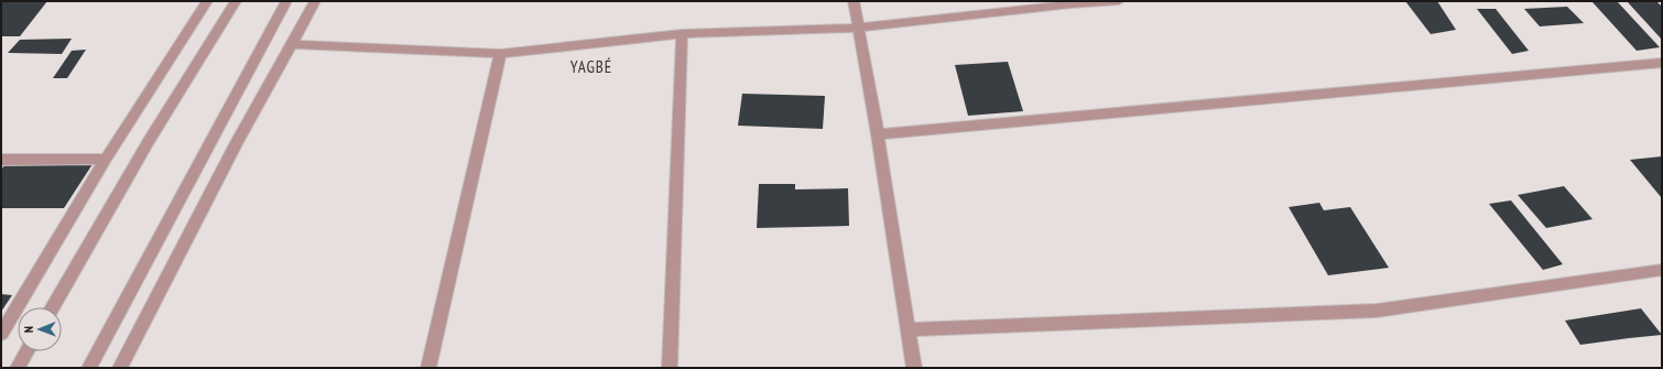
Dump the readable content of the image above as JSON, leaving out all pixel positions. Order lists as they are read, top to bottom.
{
  "districts": ["YAGBÉ"],
  "north": "left"
}
